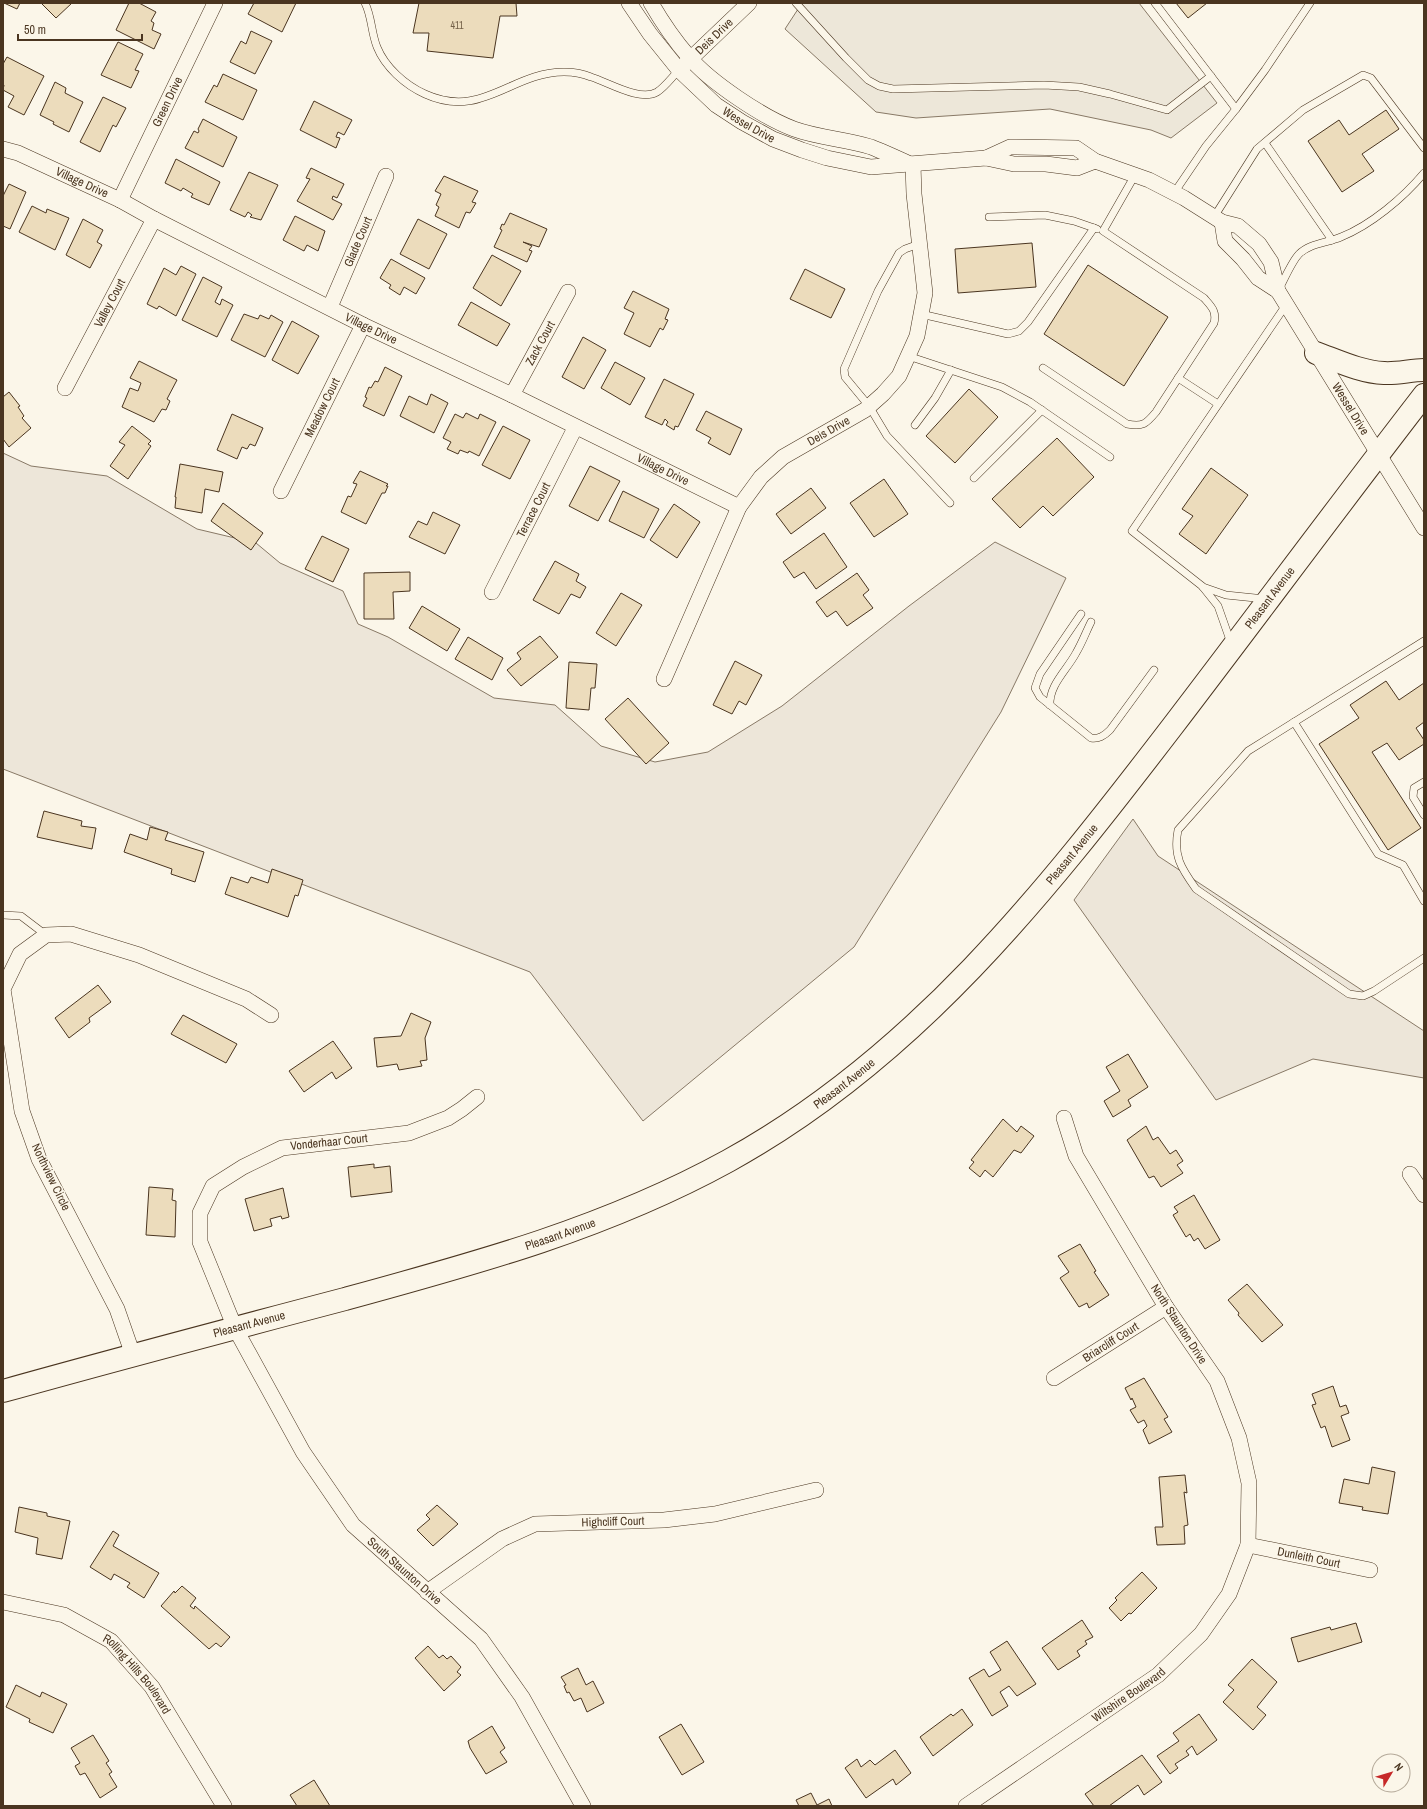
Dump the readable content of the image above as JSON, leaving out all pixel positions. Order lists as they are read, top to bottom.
{
  "streets": {
    "main road": ["Pleasant Avenue"],
    "street": [
      "Deis Drive",
      "Green Drive",
      "Wessel Drive",
      "Village Drive",
      "Glade Court",
      "Valley Court",
      "Zack Court",
      "Meadow Court",
      "Terrace Court",
      "Vonderhaar Court",
      "Northview Circle",
      "North Staunton Drive",
      "Briarcliff Court",
      "Highcliff Court",
      "Dunleith Court",
      "South Staunton Drive",
      "Rolling Hills Boulevard",
      "Wiltshire Boulevard"
    ]
  },
  "crossings": [
    ["Deis Drive", "Wessel Drive"],
    ["Deis Drive", "Village Drive"],
    ["Green Drive", "Village Drive"],
    ["Wessel Drive", "Pleasant Avenue"],
    ["Village Drive", "Glade Court"],
    ["Village Drive", "Valley Court"],
    ["Village Drive", "Zack Court"],
    ["Village Drive", "Meadow Court"],
    ["Village Drive", "Terrace Court"],
    ["Pleasant Avenue", "Vonderhaar Court"],
    ["Pleasant Avenue", "Northview Circle"],
    ["Pleasant Avenue", "South Staunton Drive"],
    ["Vonderhaar Court", "South Staunton Drive"],
    ["North Staunton Drive", "Briarcliff Court"],
    ["North Staunton Drive", "Dunleith Court"],
    ["North Staunton Drive", "Wiltshire Boulevard"],
    ["Highcliff Court", "South Staunton Drive"],
    ["Dunleith Court", "Wiltshire Boulevard"]
  ],
  "house_numbers": ["411"],
  "scale_bar": "50 m",
  "north": "top right"
}
